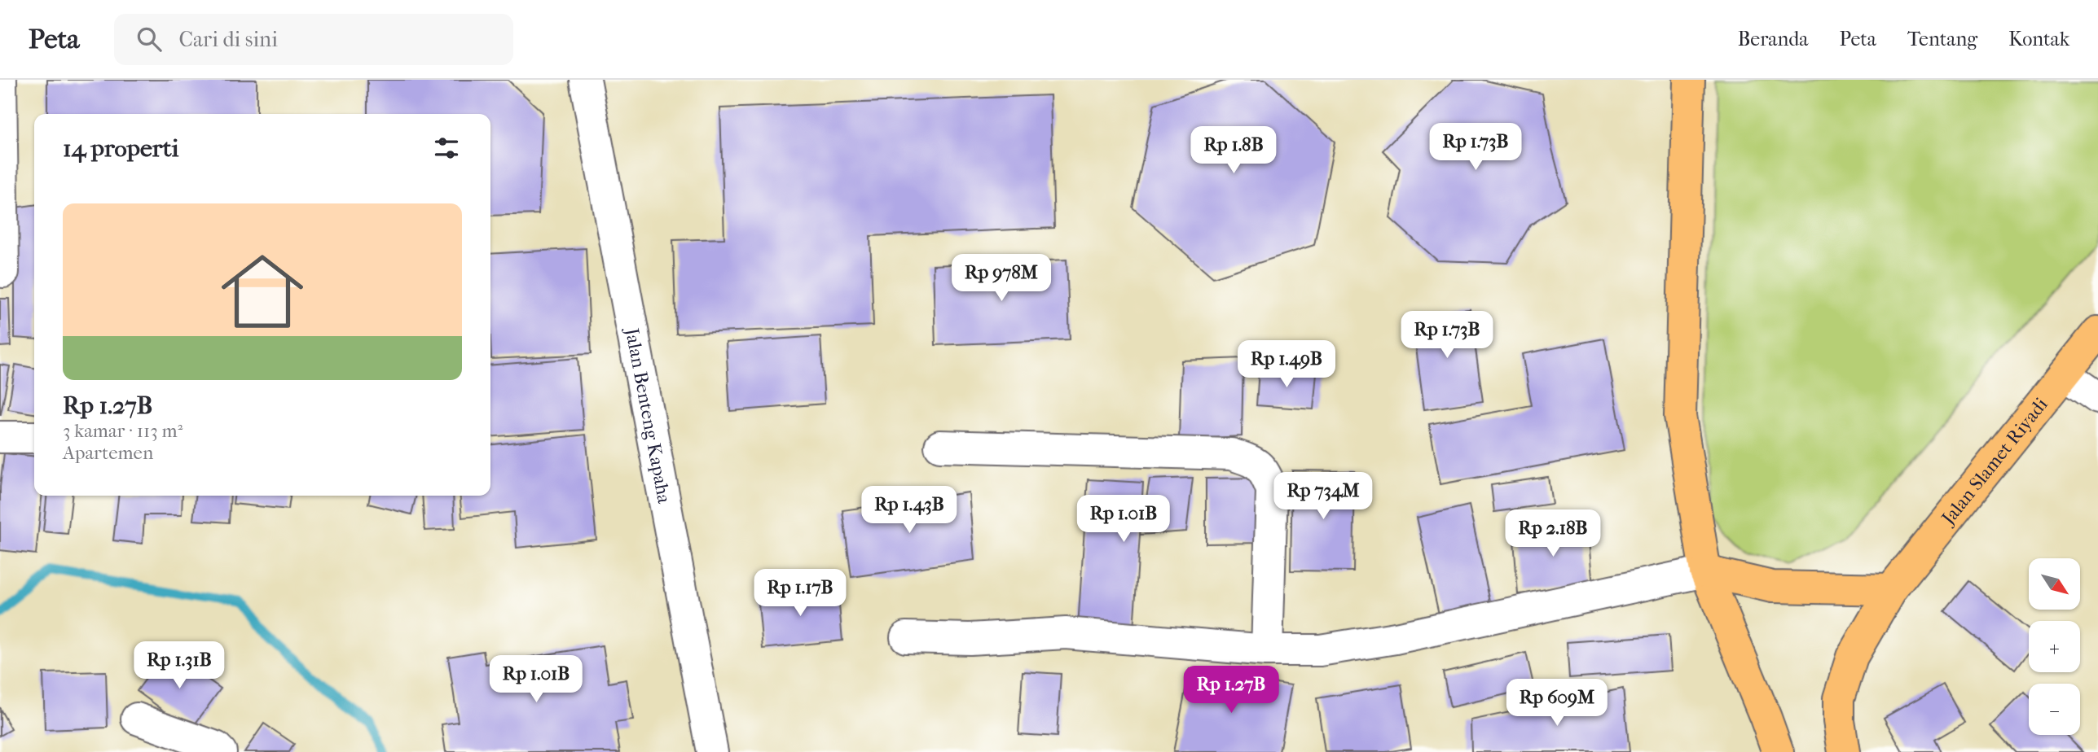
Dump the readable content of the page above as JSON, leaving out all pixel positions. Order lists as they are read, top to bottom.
{
  "streets": {
    "main road": ["Jalan Slamet Riyadi"],
    "street": ["Jalan Benteng Kapaha"]
  },
  "north": "bottom right",
  "page": {
    "header": "Peta",
    "search": "Cari di sini",
    "nav": [
      "Beranda",
      "Peta",
      "Tentang",
      "Kontak"
    ],
    "heading": "14 properti",
    "price": [
      "Rp 1.73B",
      "Rp 1.8B",
      "Rp 978M",
      "Rp 1.73B",
      "Rp 1.49B",
      "Rp 734M",
      "Rp 1.43B",
      "Rp 1.01B",
      "Rp 2.18B",
      "Rp 1.17B",
      "Rp 1.31B",
      "Rp 1.01B",
      "Rp 1.27B",
      "Rp 609M"
    ],
    "list": [
      {
        "name": "Rp 1.27B",
        "note": "3 kamar · 113 m² · Apartemen"
      }
    ],
    "map_buttons": ["+", "−"]
  }
}
